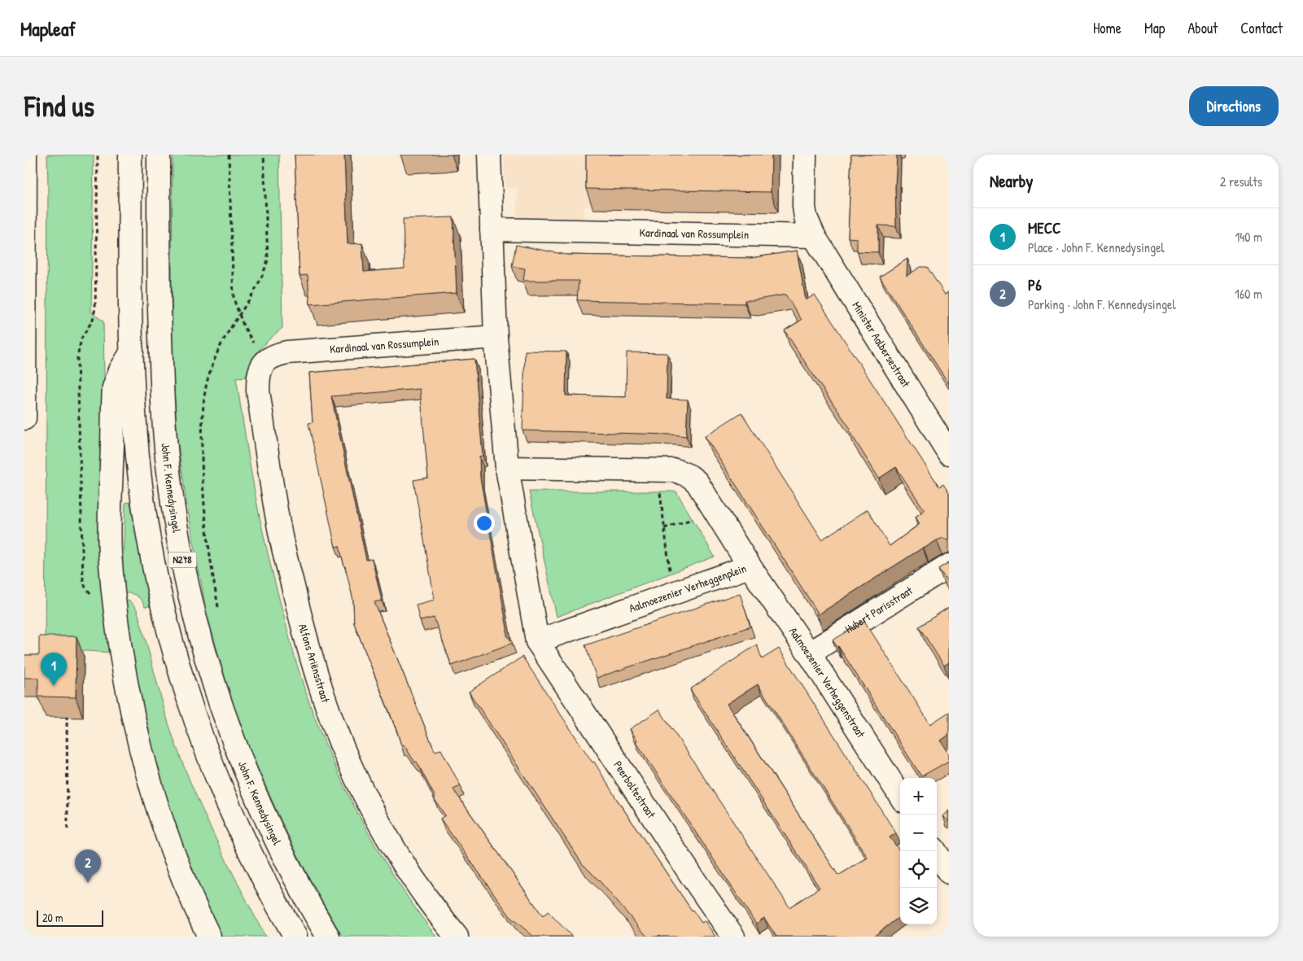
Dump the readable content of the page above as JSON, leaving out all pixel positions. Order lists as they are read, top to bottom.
{
  "streets": {
    "street": [
      "Kardinaal van Rossumplein",
      "Minister Aalbersestraat",
      "John F. Kennedysingel",
      "N278",
      "Aalmoezenier Verheggenplein",
      "Hubert Parisstraat",
      "Alfons Ariënsstraat",
      "Aalmoezenier Verheggenstraat",
      "Peerboltestraat"
    ]
  },
  "crossings": [
    ["Kardinaal van Rossumplein", "Minister Aalbersestraat"],
    ["Kardinaal van Rossumplein", "Alfons Ariënsstraat"],
    ["Aalmoezenier Verheggenplein", "Aalmoezenier Verheggenstraat"],
    ["Aalmoezenier Verheggenplein", "Peerboltestraat"],
    ["Hubert Parisstraat", "Aalmoezenier Verheggenstraat"]
  ],
  "scale_bar": "20 m",
  "page": {
    "header": "Mapleaf",
    "nav": [
      "Home",
      "Map",
      "About",
      "Contact"
    ],
    "buttons": "Directions",
    "title": "Find us",
    "heading": ["Nearby", "2 results"],
    "list": [
      {
        "mark": "1",
        "name": "MECC",
        "note": "Place · John F. Kennedysingel",
        "value": "140 m"
      },
      {
        "mark": "2",
        "name": "P6",
        "note": "Parking · John F. Kennedysingel",
        "value": "160 m"
      }
    ],
    "pins": ["1", "2"],
    "map_buttons": ["+", "−"],
    "scale": "20 m"
  }
}
